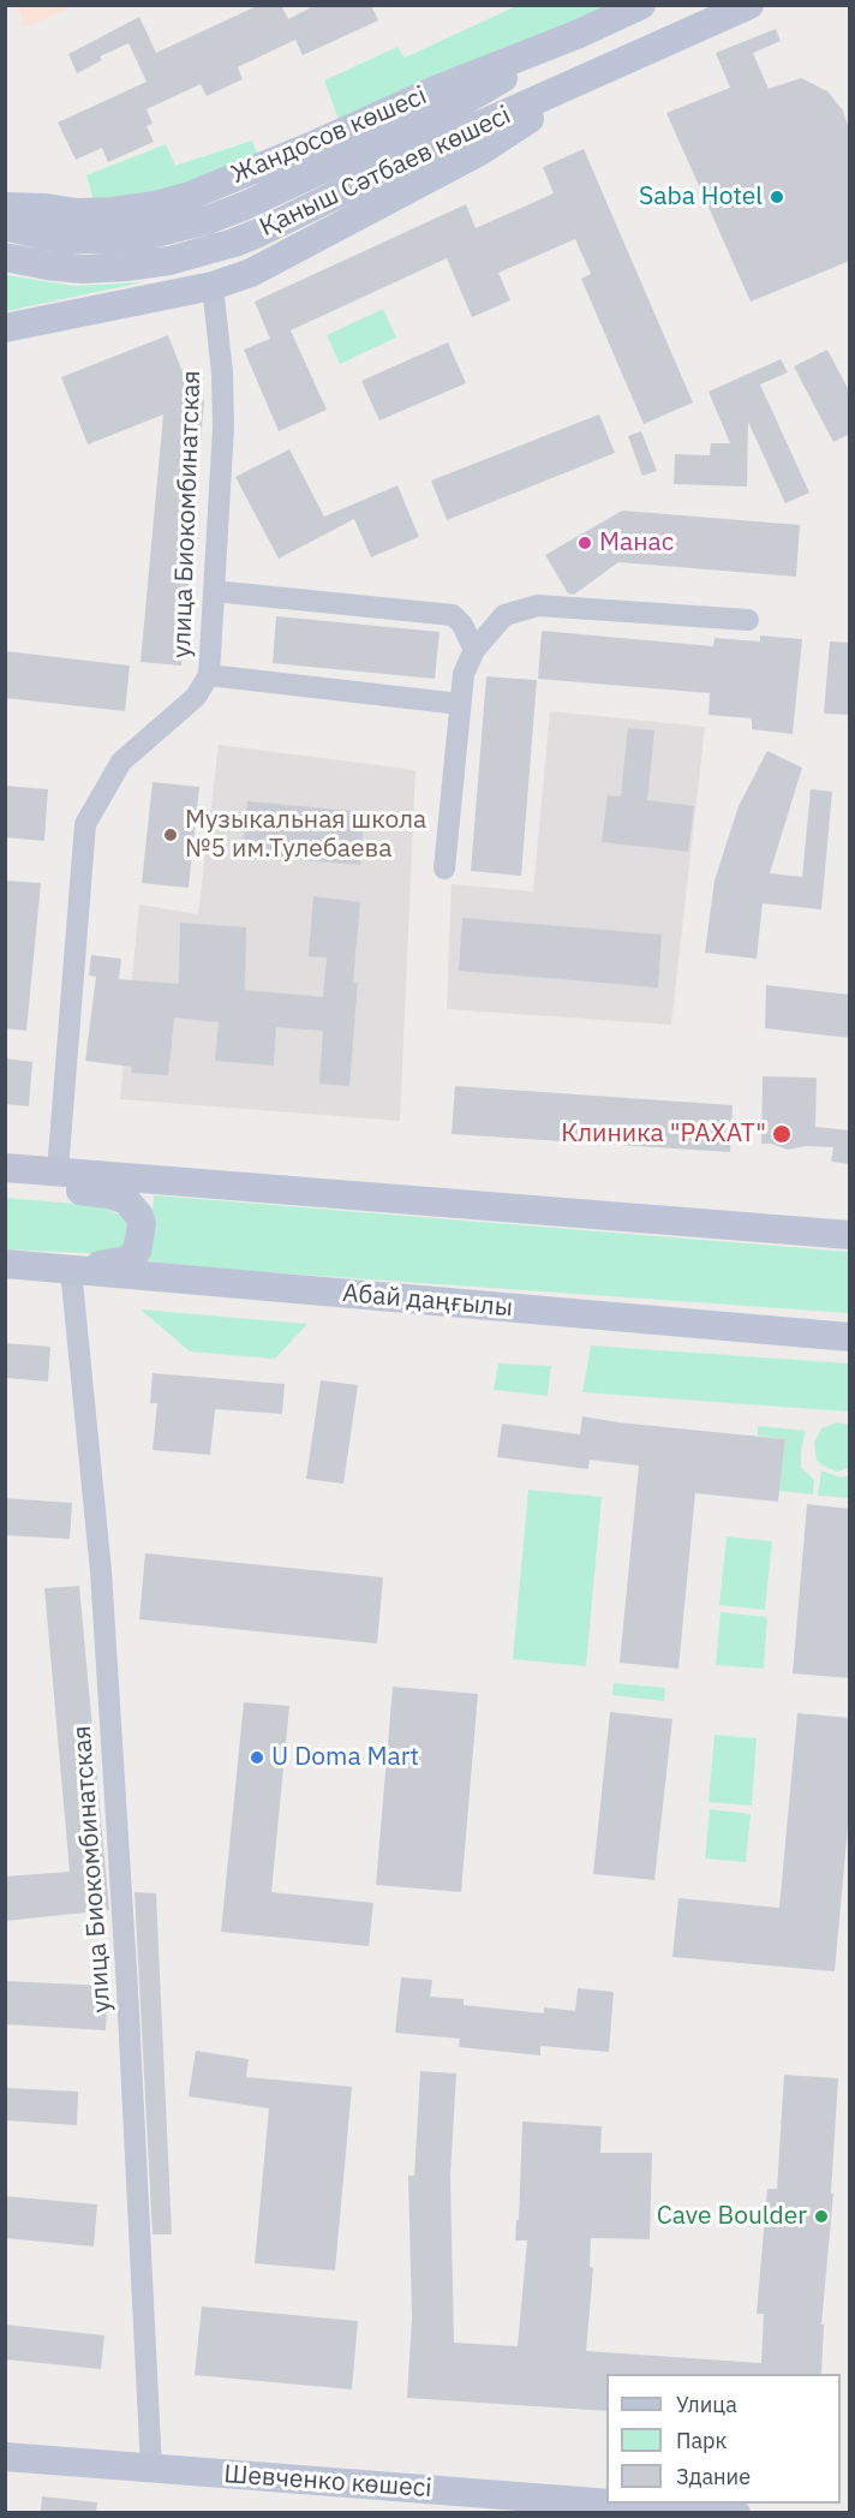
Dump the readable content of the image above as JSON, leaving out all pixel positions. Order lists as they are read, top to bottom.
{
  "streets": {
    "main road": [
      "Жандосов көшесі",
      "Қаныш Сәтбаев көшесі",
      "Абай даңғылы",
      "Шевченко көшесі"
    ],
    "street": ["улица Биокомбинатская"]
  },
  "crossings": [
    ["Жандосов көшесі", "Қаныш Сәтбаев көшесі"],
    ["улица Биокомбинатская", "Абай даңғылы"],
    ["улица Биокомбинатская", "Шевченко көшесі"]
  ],
  "places": [
    "Saba Hotel",
    "Манас",
    "Музыкальная школа №5 им.Тулебаева",
    "Клиника \"РАХАТ\"",
    "U Doma Mart",
    "Cave Boulder"
  ],
  "legend": ["Улица", "Парк", "Здание"]
}
